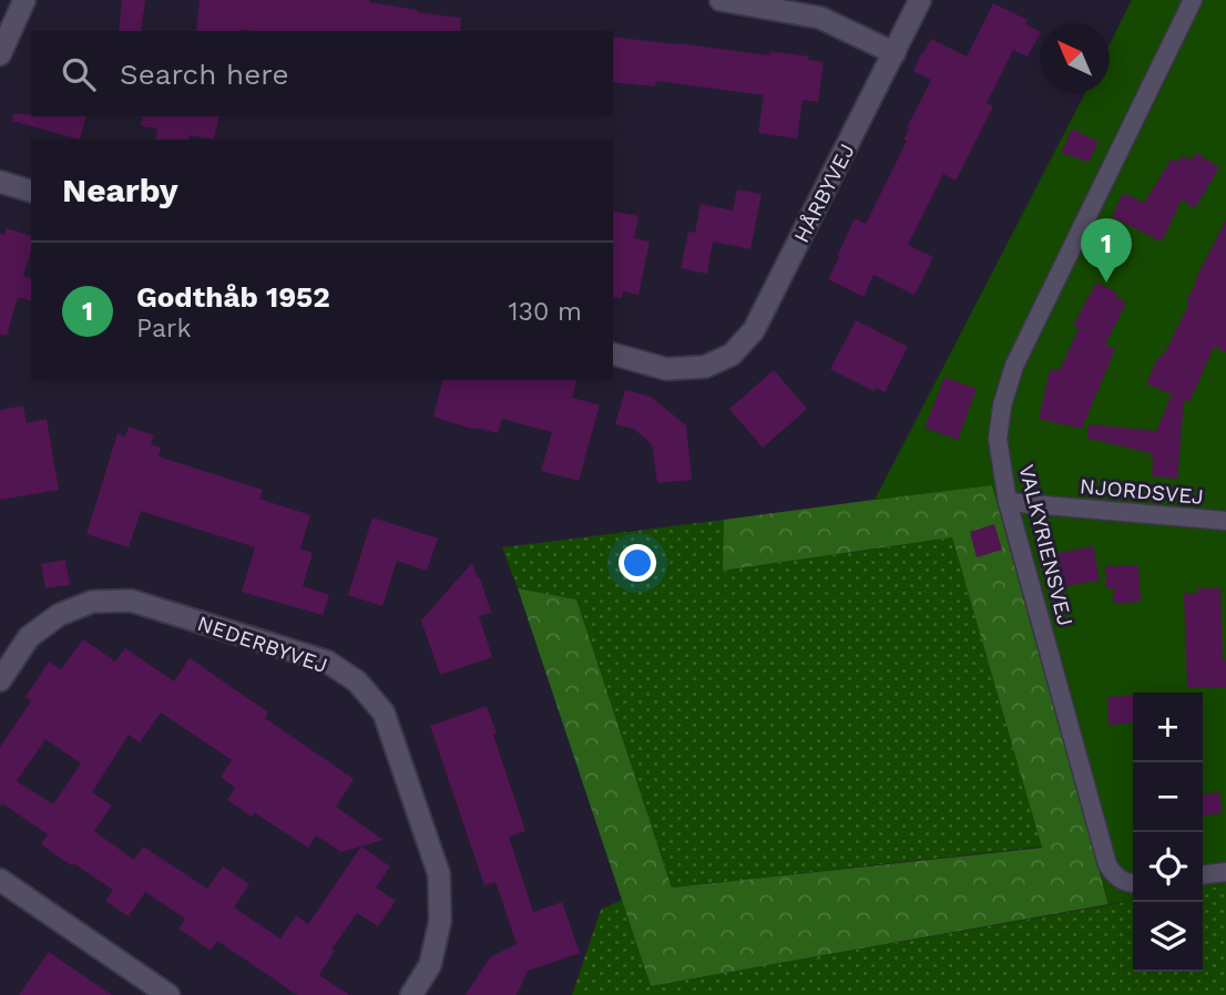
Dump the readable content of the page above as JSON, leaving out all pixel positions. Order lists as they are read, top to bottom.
{
  "streets": {
    "street": ["HÅRBYVEJ", "NEDERBYVEJ"],
    "lane": ["NJORDSVEJ", "VALKYRIENSVEJ"]
  },
  "crossings": [
    ["NJORDSVEJ", "VALKYRIENSVEJ"]
  ],
  "north": "top left",
  "page": {
    "search": "Search here",
    "heading": "Nearby",
    "pins": "1",
    "list": [
      {
        "mark": "1",
        "name": "Godthåb 1952",
        "note": "Park",
        "value": "130 m"
      }
    ],
    "map_buttons": ["+", "−"]
  }
}
